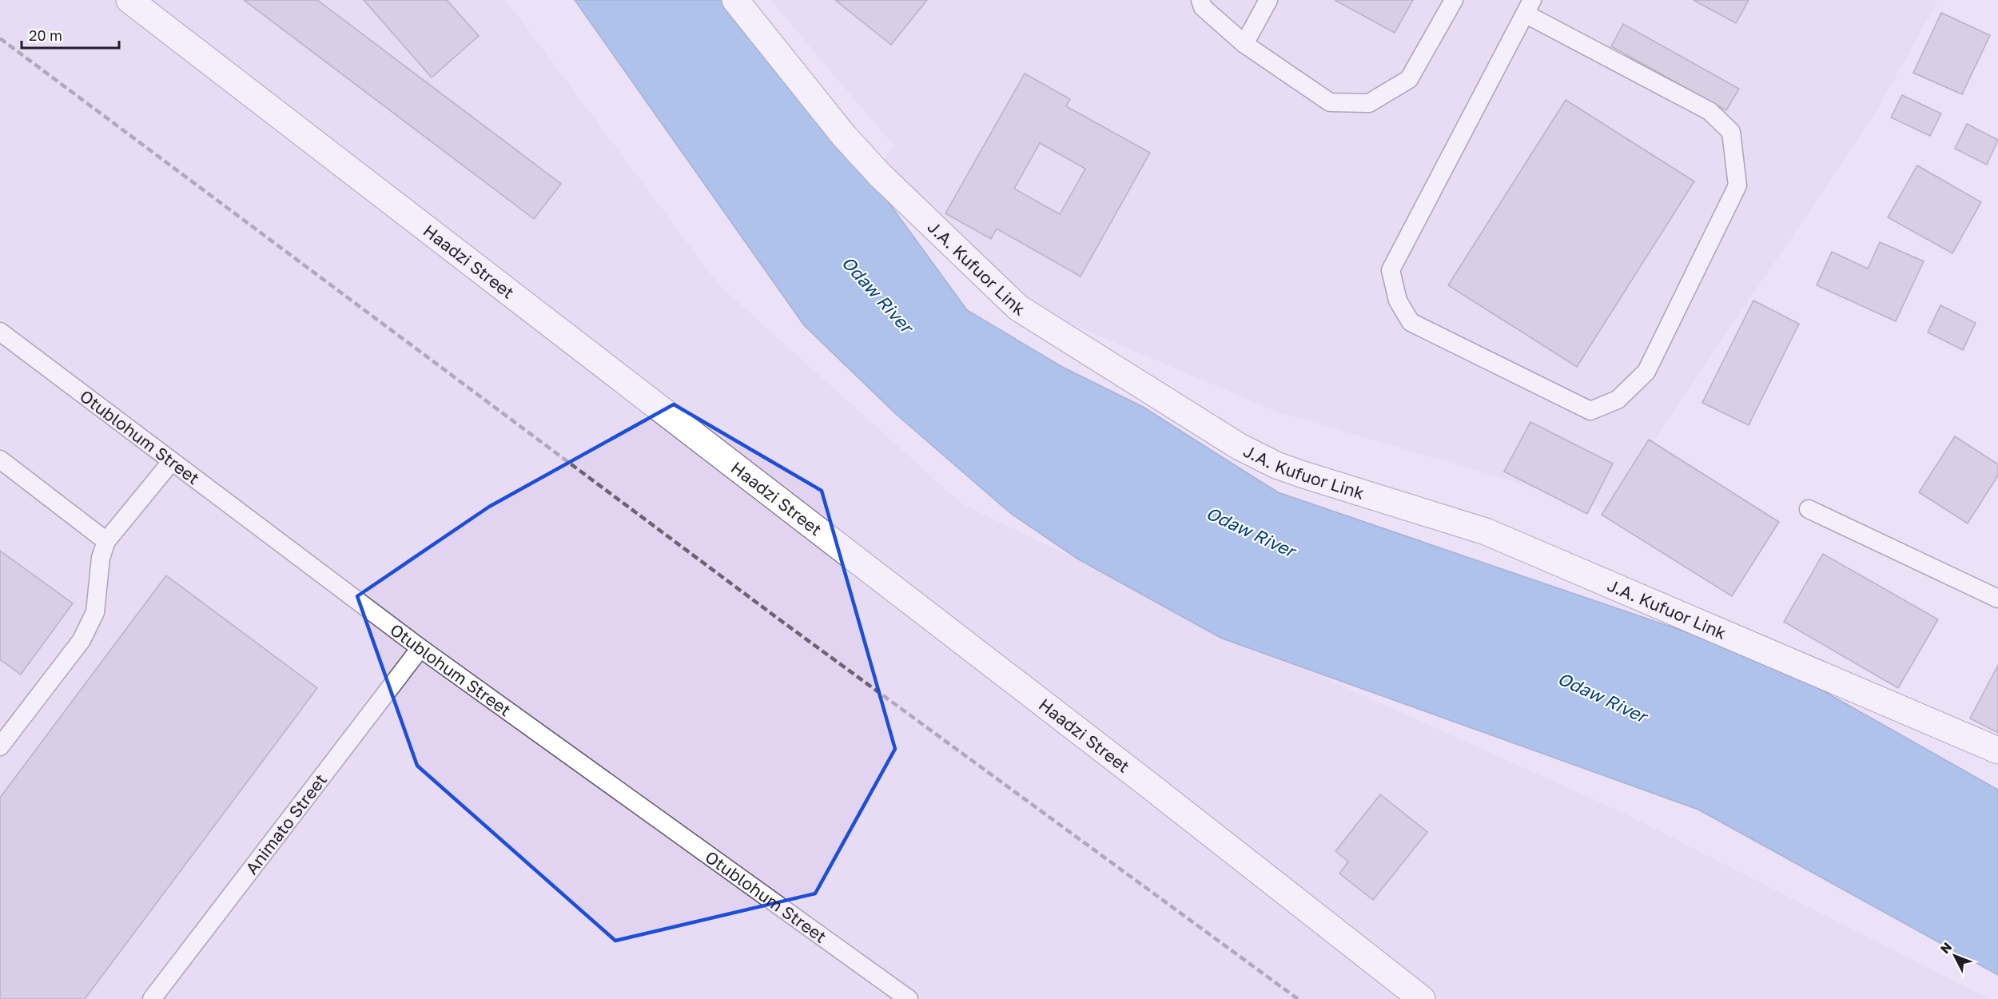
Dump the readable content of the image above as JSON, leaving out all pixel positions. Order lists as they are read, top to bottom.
{
  "streets": {
    "street": ["Haadzi Street", "J.A. Kufuor Link"],
    "lane": ["Otublohum Street", "Animato Street"]
  },
  "crossings": [
    ["Otublohum Street", "Animato Street"]
  ],
  "water": ["Odaw River"],
  "scale_bar": "20 m",
  "north": "top left"
}
